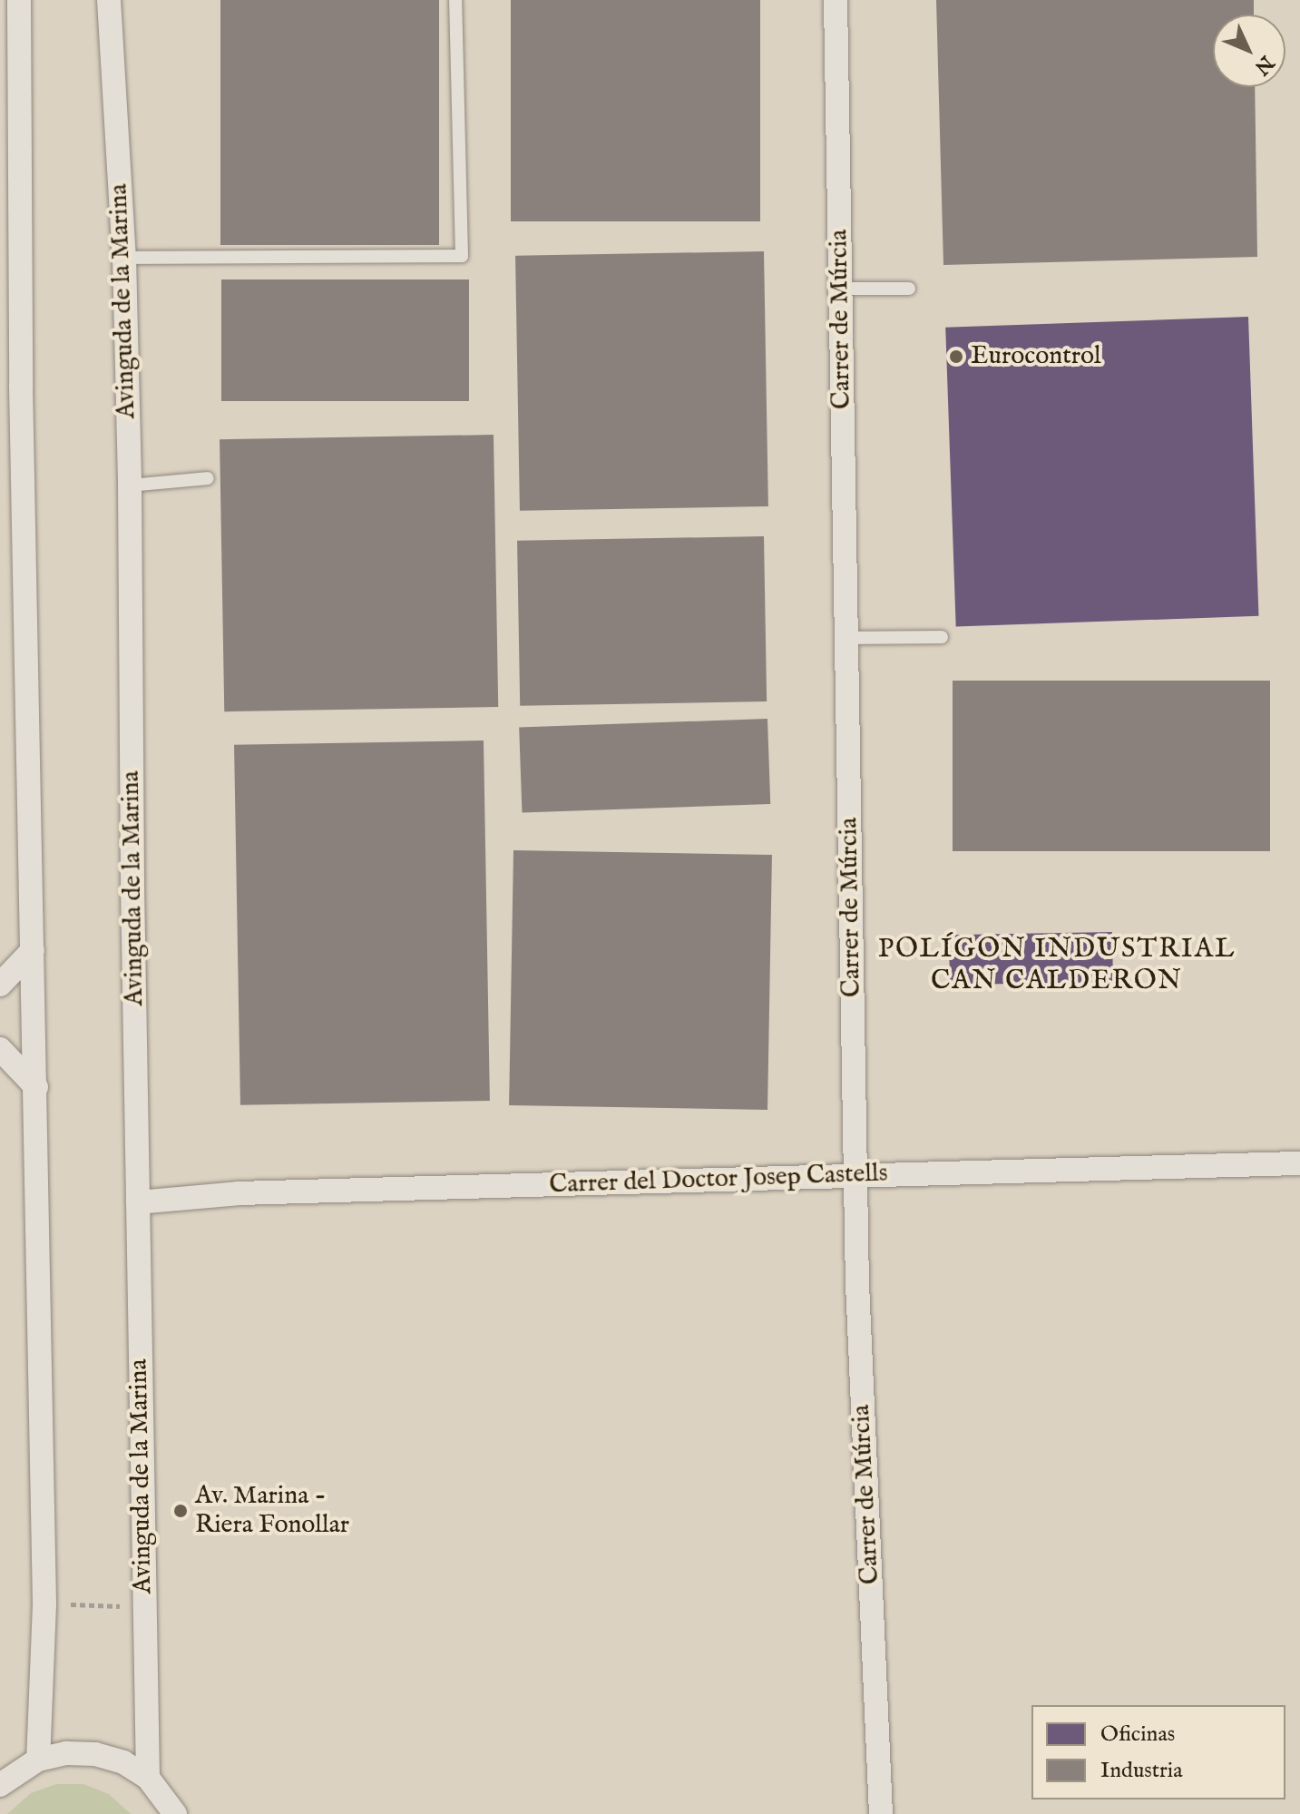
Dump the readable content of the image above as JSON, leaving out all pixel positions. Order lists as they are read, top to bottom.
{
  "streets": {
    "street": ["Avinguda de la Marina", "Carrer de Múrcia", "Carrer del Doctor Josep Castells"]
  },
  "crossings": [
    ["Avinguda de la Marina", "Carrer del Doctor Josep Castells"],
    ["Carrer de Múrcia", "Carrer del Doctor Josep Castells"]
  ],
  "districts": ["POLÍGON INDUSTRIAL CAN CALDERON"],
  "places": ["Eurocontrol", "Av. Marina - Riera Fonollar"],
  "legend": ["Oficinas", "Industria"],
  "north": "bottom right"
}
